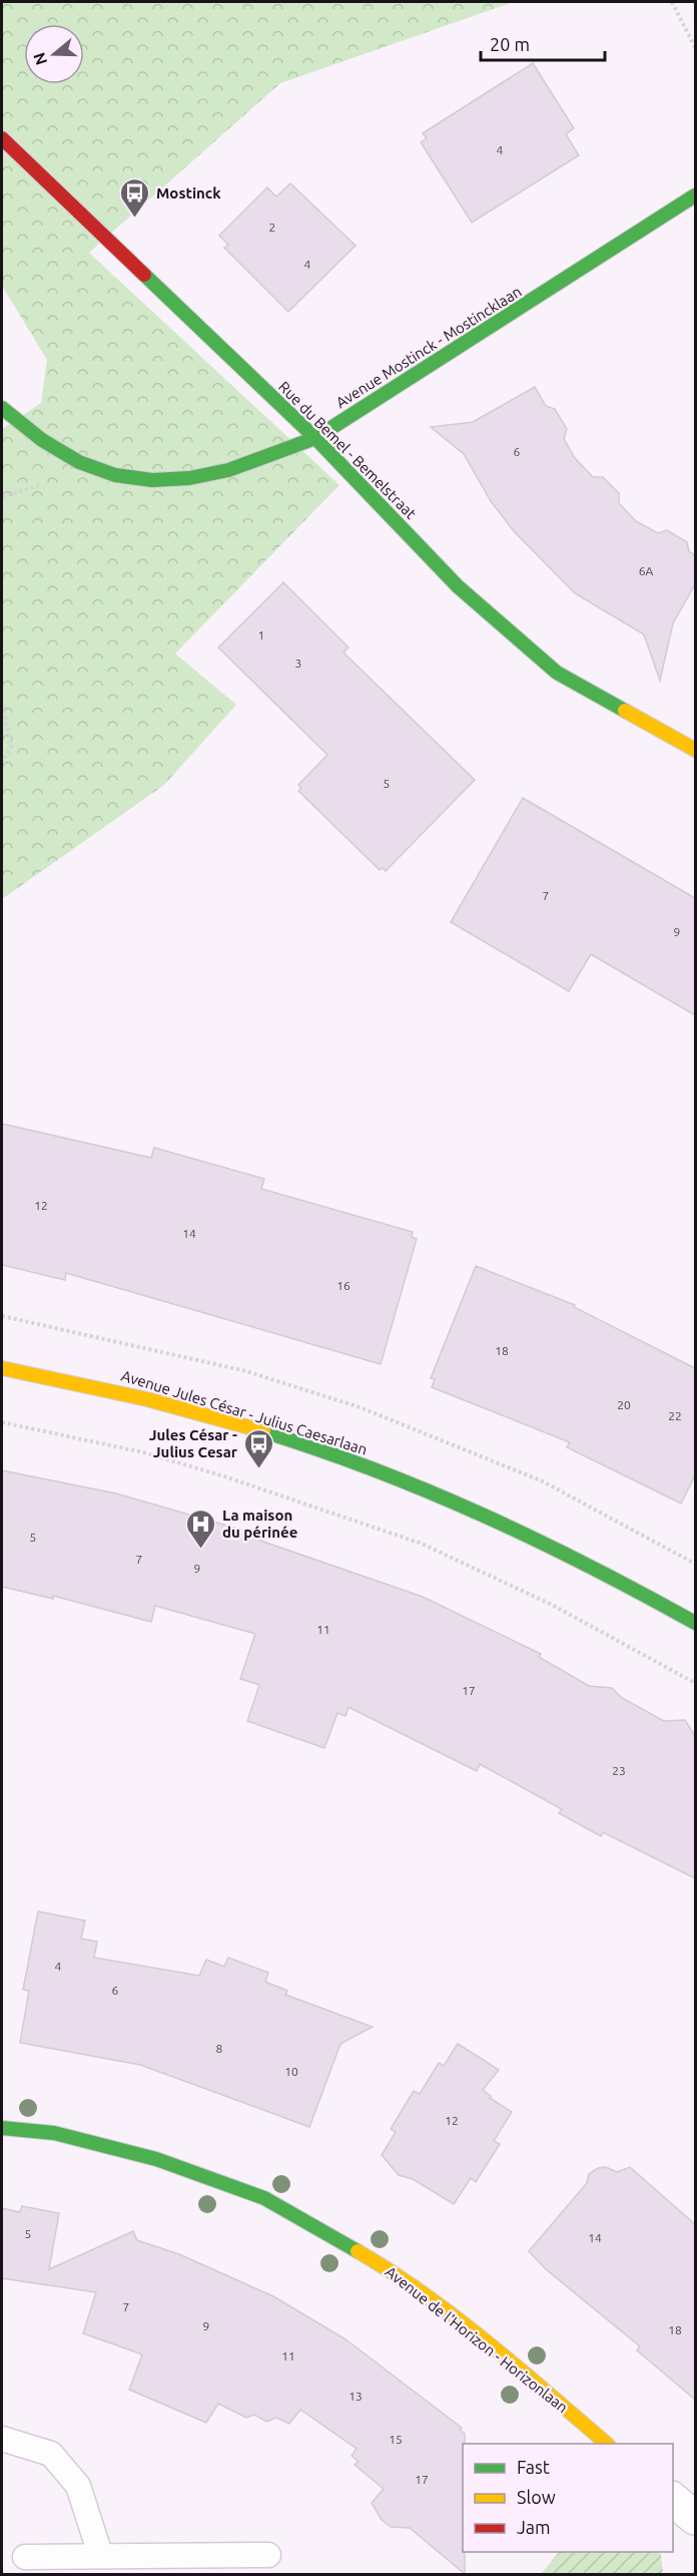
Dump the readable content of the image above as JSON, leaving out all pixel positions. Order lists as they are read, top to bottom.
{
  "streets": {
    "street": [
      "Avenue Mostinck - Mostincklaan",
      "Rue du Bemel - Bemelstraat",
      "Avenue Jules César - Julius Caesarlaan",
      "Avenue de l'Horizon - Horizonlaan"
    ]
  },
  "crossings": [
    ["Avenue Mostinck - Mostincklaan", "Rue du Bemel - Bemelstraat"]
  ],
  "places": {
    "bus stop": ["Mostinck", "Jules César - Julius Cesar"],
    "hospital": ["La maison du périnée"]
  },
  "house_numbers": [
    "4",
    "2",
    "4",
    "6",
    "6A",
    "1",
    "3",
    "5",
    "7",
    "9",
    "12",
    "14",
    "16",
    "18",
    "20",
    "22",
    "5",
    "7",
    "9",
    "11",
    "17",
    "23",
    "4",
    "6",
    "8",
    "10",
    "12",
    "5",
    "14",
    "7",
    "9",
    "18",
    "11",
    "13",
    "15",
    "17"
  ],
  "legend": ["Fast", "Slow", "Jam"],
  "scale_bar": "20 m",
  "north": "left"
}
